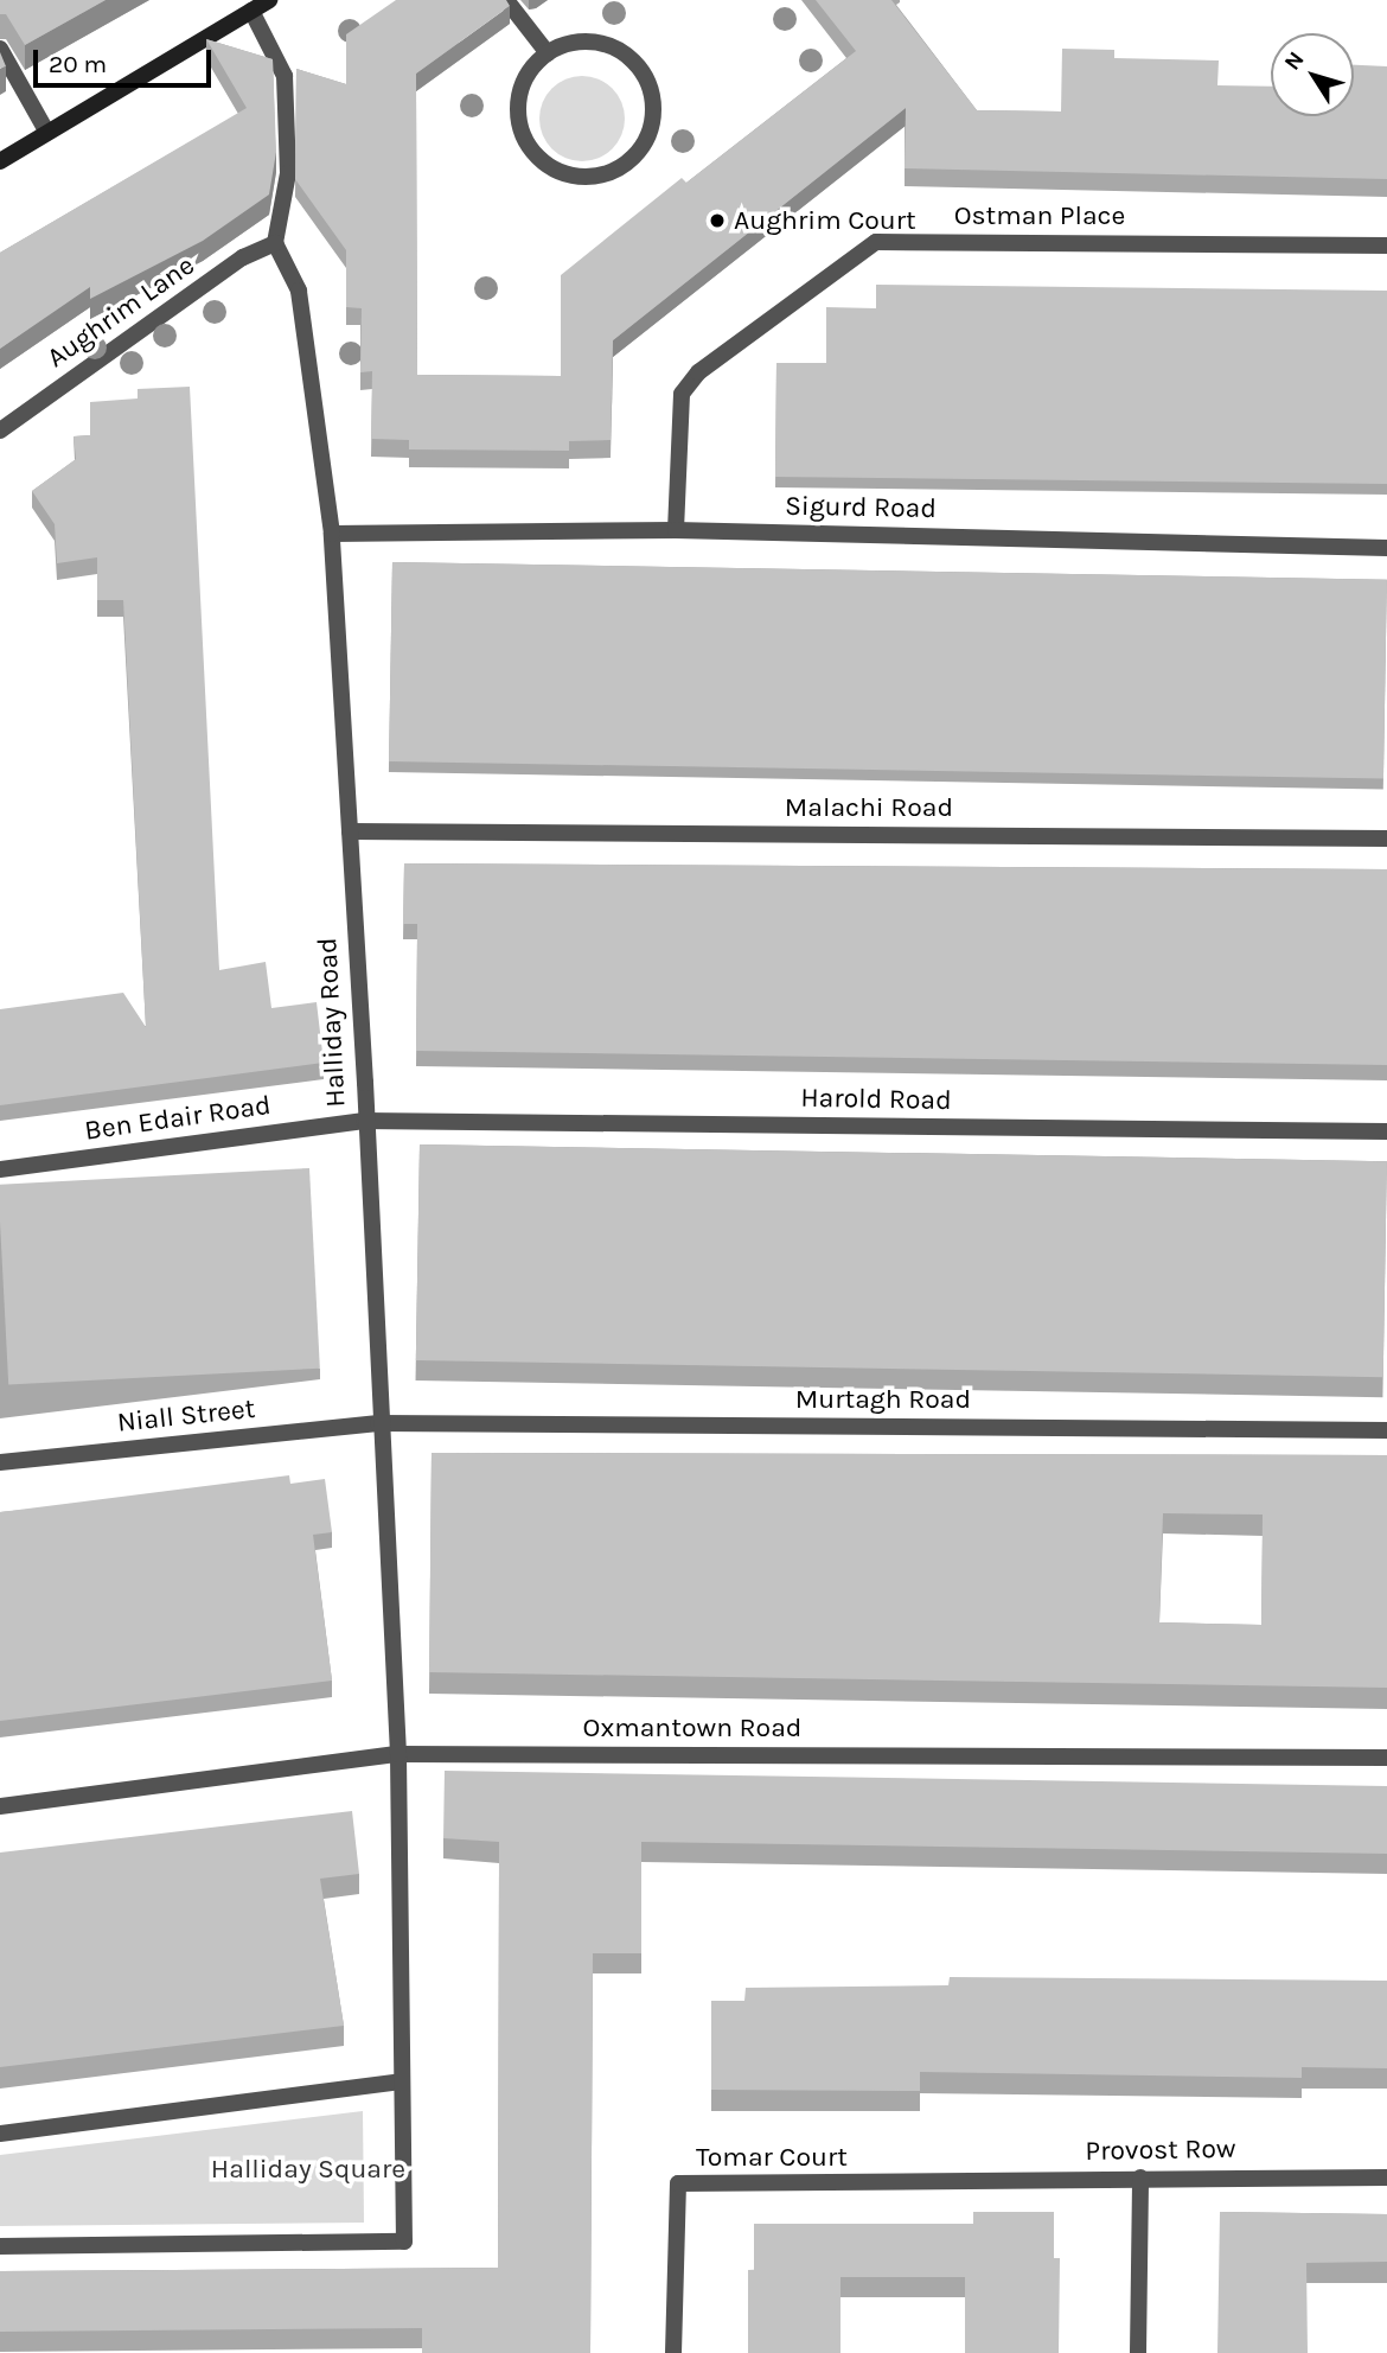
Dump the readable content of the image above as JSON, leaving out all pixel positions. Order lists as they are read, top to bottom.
{
  "streets": {
    "street": [
      "Ostman Place",
      "Aughrim Lane",
      "Sigurd Road",
      "Malachi Road",
      "Halliday Road",
      "Harold Road",
      "Ben Edair Road",
      "Murtagh Road",
      "Niall Street",
      "Oxmantown Road",
      "Provost Row",
      "Tomar Court"
    ]
  },
  "crossings": [
    ["Ostman Place", "Sigurd Road"],
    ["Aughrim Lane", "Halliday Road"],
    ["Sigurd Road", "Halliday Road"],
    ["Malachi Road", "Halliday Road"],
    ["Halliday Road", "Harold Road"],
    ["Halliday Road", "Ben Edair Road"],
    ["Halliday Road", "Murtagh Road"],
    ["Halliday Road", "Niall Street"],
    ["Halliday Road", "Oxmantown Road"],
    ["Harold Road", "Ben Edair Road"],
    ["Murtagh Road", "Niall Street"],
    ["Provost Row", "Tomar Court"]
  ],
  "parks": ["Halliday Square"],
  "places": ["Aughrim Court"],
  "scale_bar": "20 m",
  "north": "top left"
}
